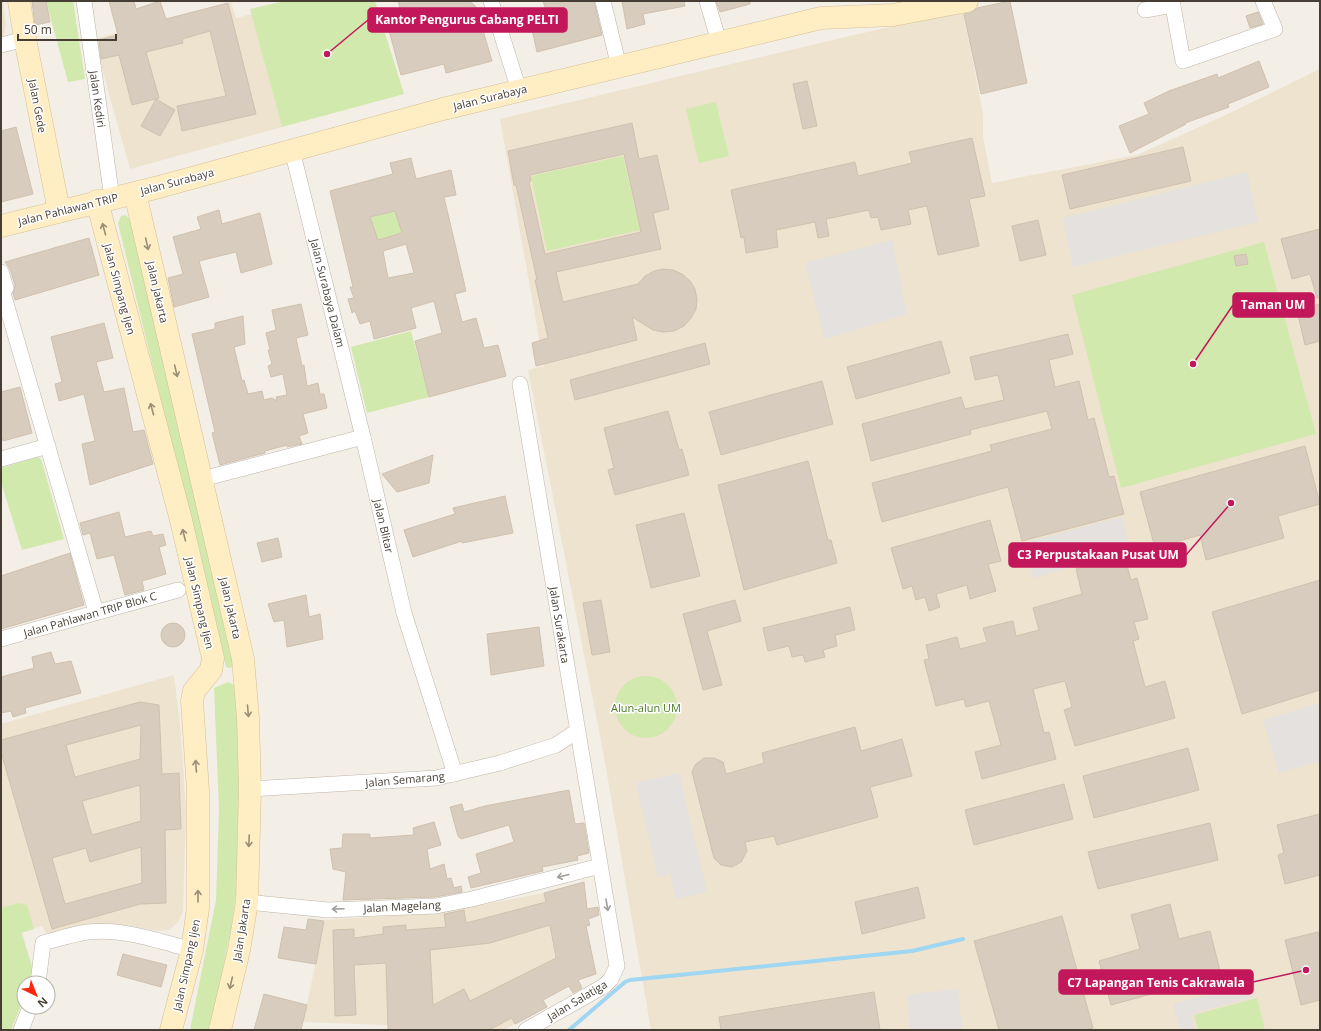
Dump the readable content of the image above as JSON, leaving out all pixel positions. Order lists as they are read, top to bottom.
{
  "streets": {
    "main road": [
      "Jalan Surabaya",
      "Jalan Gede",
      "Jalan Pahlawan TRIP",
      "Jalan Simpang Ijen",
      "Jalan Jakarta"
    ],
    "street": [
      "Jalan Kediri",
      "Jalan Surabaya Dalam",
      "Jalan Blitar",
      "Jalan Pahlawan TRIP Blok C",
      "Jalan Surakarta",
      "Jalan Semarang",
      "Jalan Magelang",
      "Jalan Salatiga"
    ]
  },
  "crossings": [
    ["Jalan Surabaya", "Jalan Pahlawan TRIP"],
    ["Jalan Surabaya", "Jalan Jakarta"],
    ["Jalan Surabaya", "Jalan Surabaya Dalam"],
    ["Jalan Kediri", "Jalan Pahlawan TRIP"],
    ["Jalan Kediri", "Jalan Simpang Ijen"],
    ["Jalan Gede", "Jalan Pahlawan TRIP"],
    ["Jalan Pahlawan TRIP", "Jalan Simpang Ijen"],
    ["Jalan Pahlawan TRIP", "Jalan Jakarta"],
    ["Jalan Jakarta", "Jalan Semarang"],
    ["Jalan Jakarta", "Jalan Magelang"],
    ["Jalan Surabaya Dalam", "Jalan Blitar"],
    ["Jalan Blitar", "Jalan Semarang"],
    ["Jalan Surakarta", "Jalan Semarang"],
    ["Jalan Surakarta", "Jalan Magelang"],
    ["Jalan Surakarta", "Jalan Salatiga"],
    ["Jalan Magelang", "Jalan Salatiga"]
  ],
  "one_way": [
    "Jalan Simpang Ijen",
    "Jalan Jakarta",
    "Jalan Magelang",
    "Jalan Salatiga"
  ],
  "parks": ["Alun-alun UM"],
  "places": [
    "Kantor Pengurus Cabang PELTI",
    "Taman UM",
    "C3 Perpustakaan Pusat UM",
    "C7 Lapangan Tenis Cakrawala"
  ],
  "scale_bar": "50 m",
  "north": "bottom right"
}
